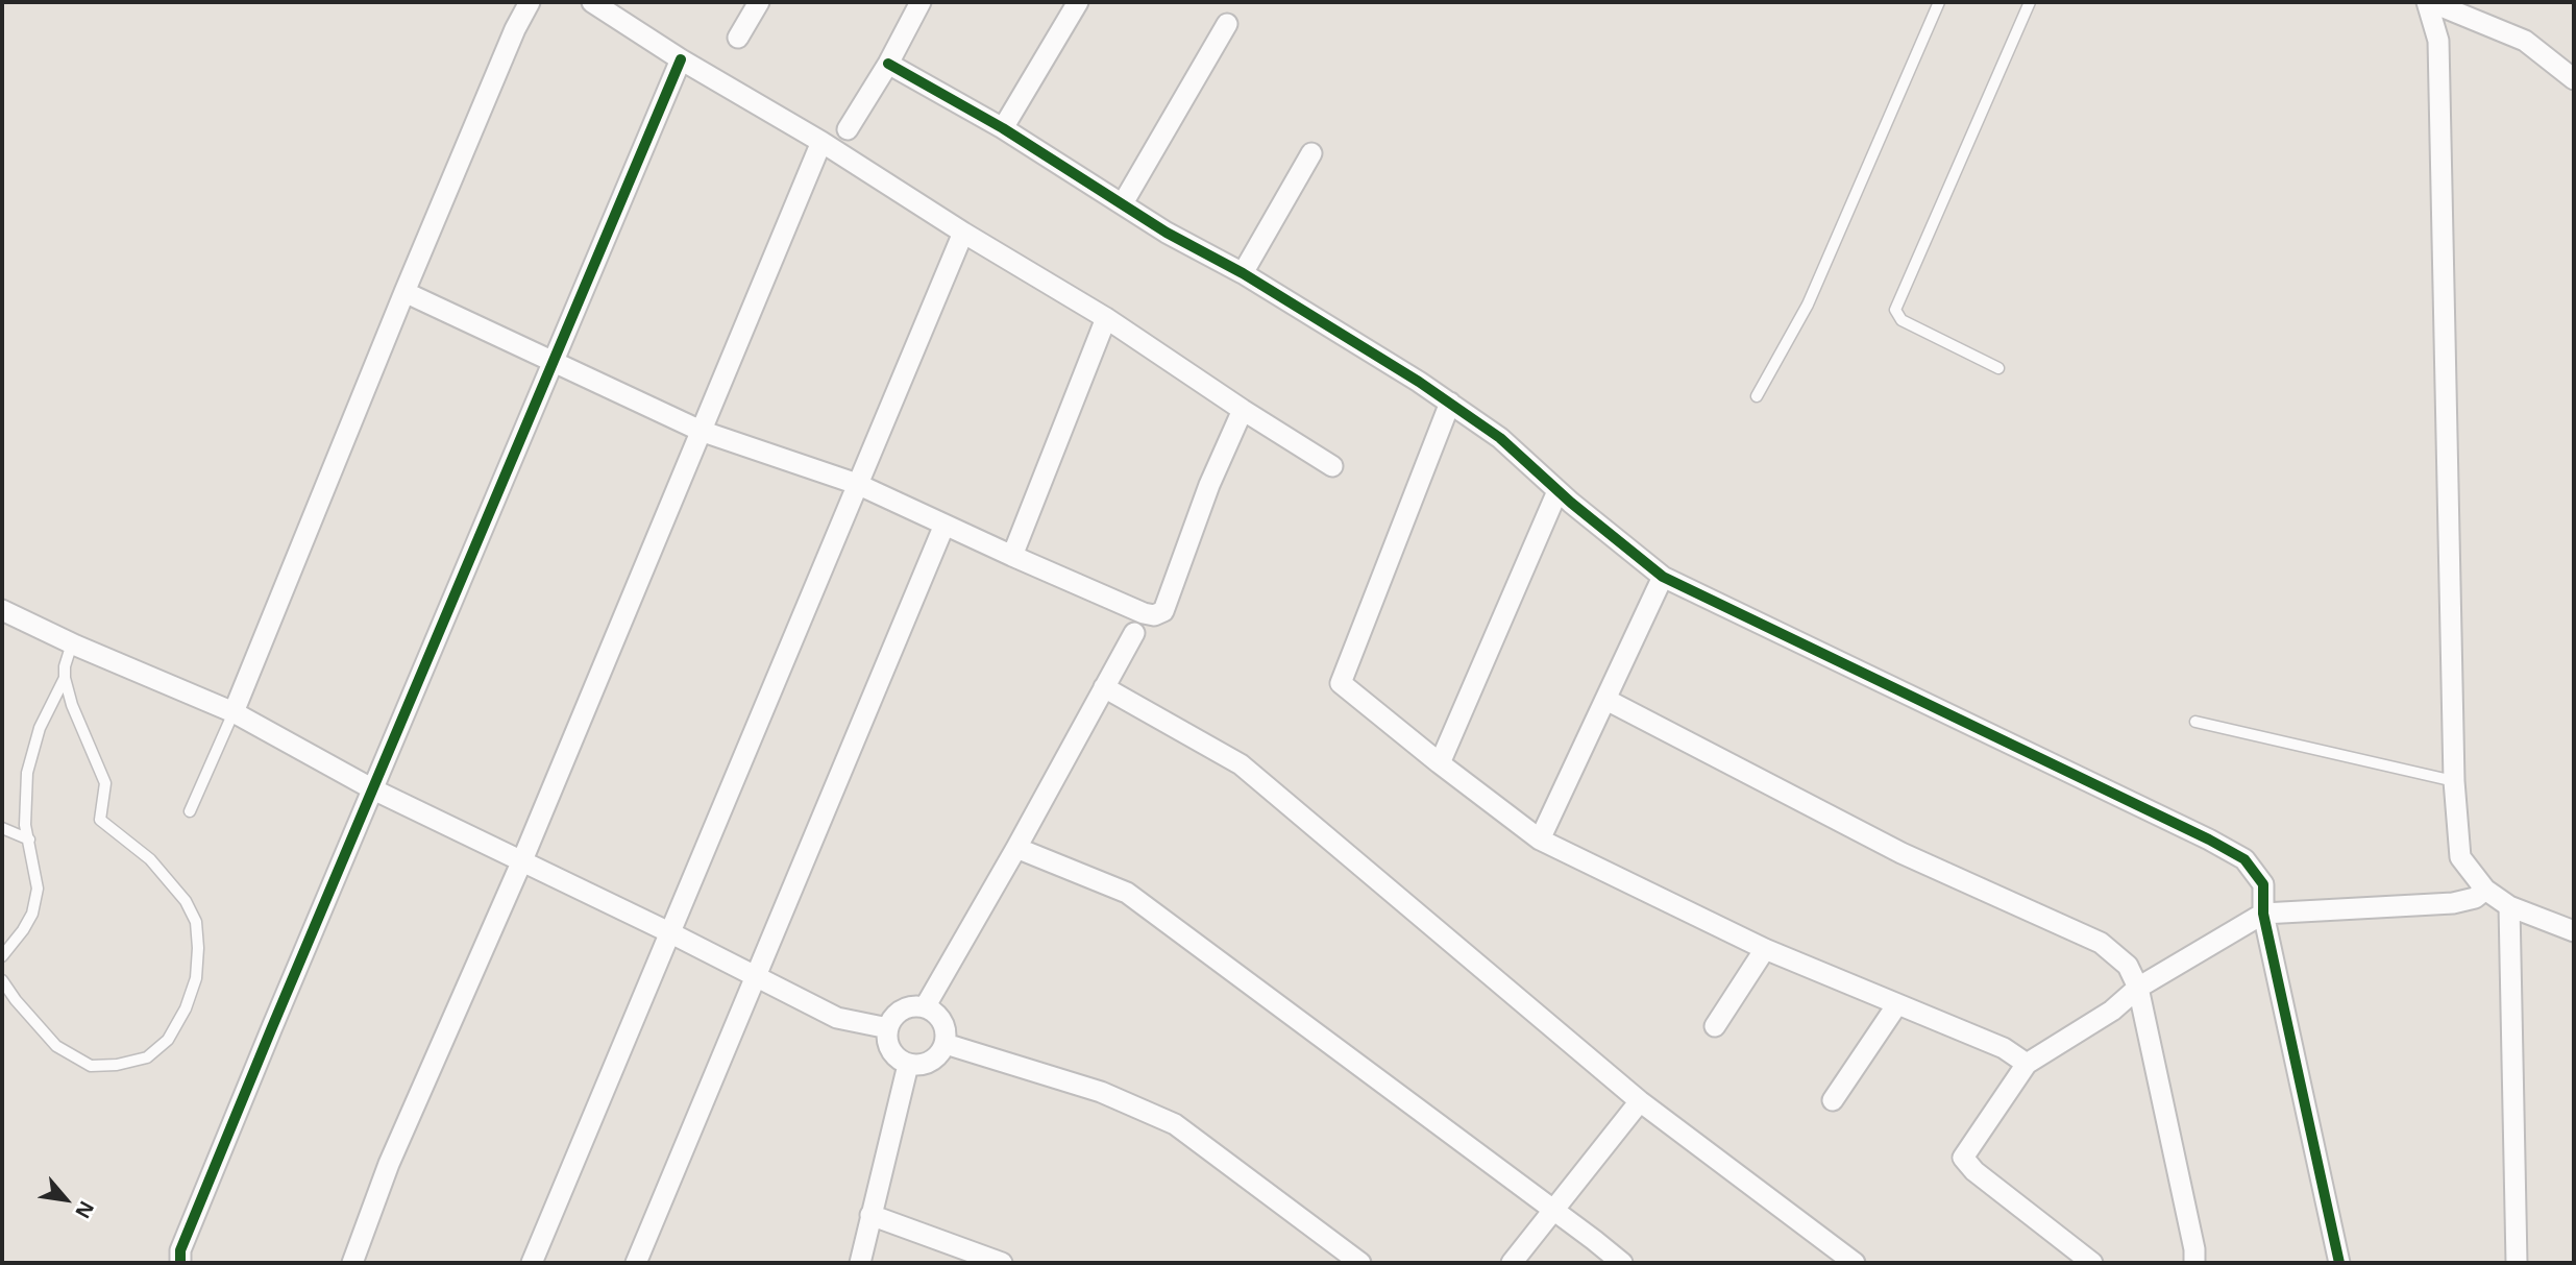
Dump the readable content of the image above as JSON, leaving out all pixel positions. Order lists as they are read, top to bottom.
{
  "north": "bottom right"
}
